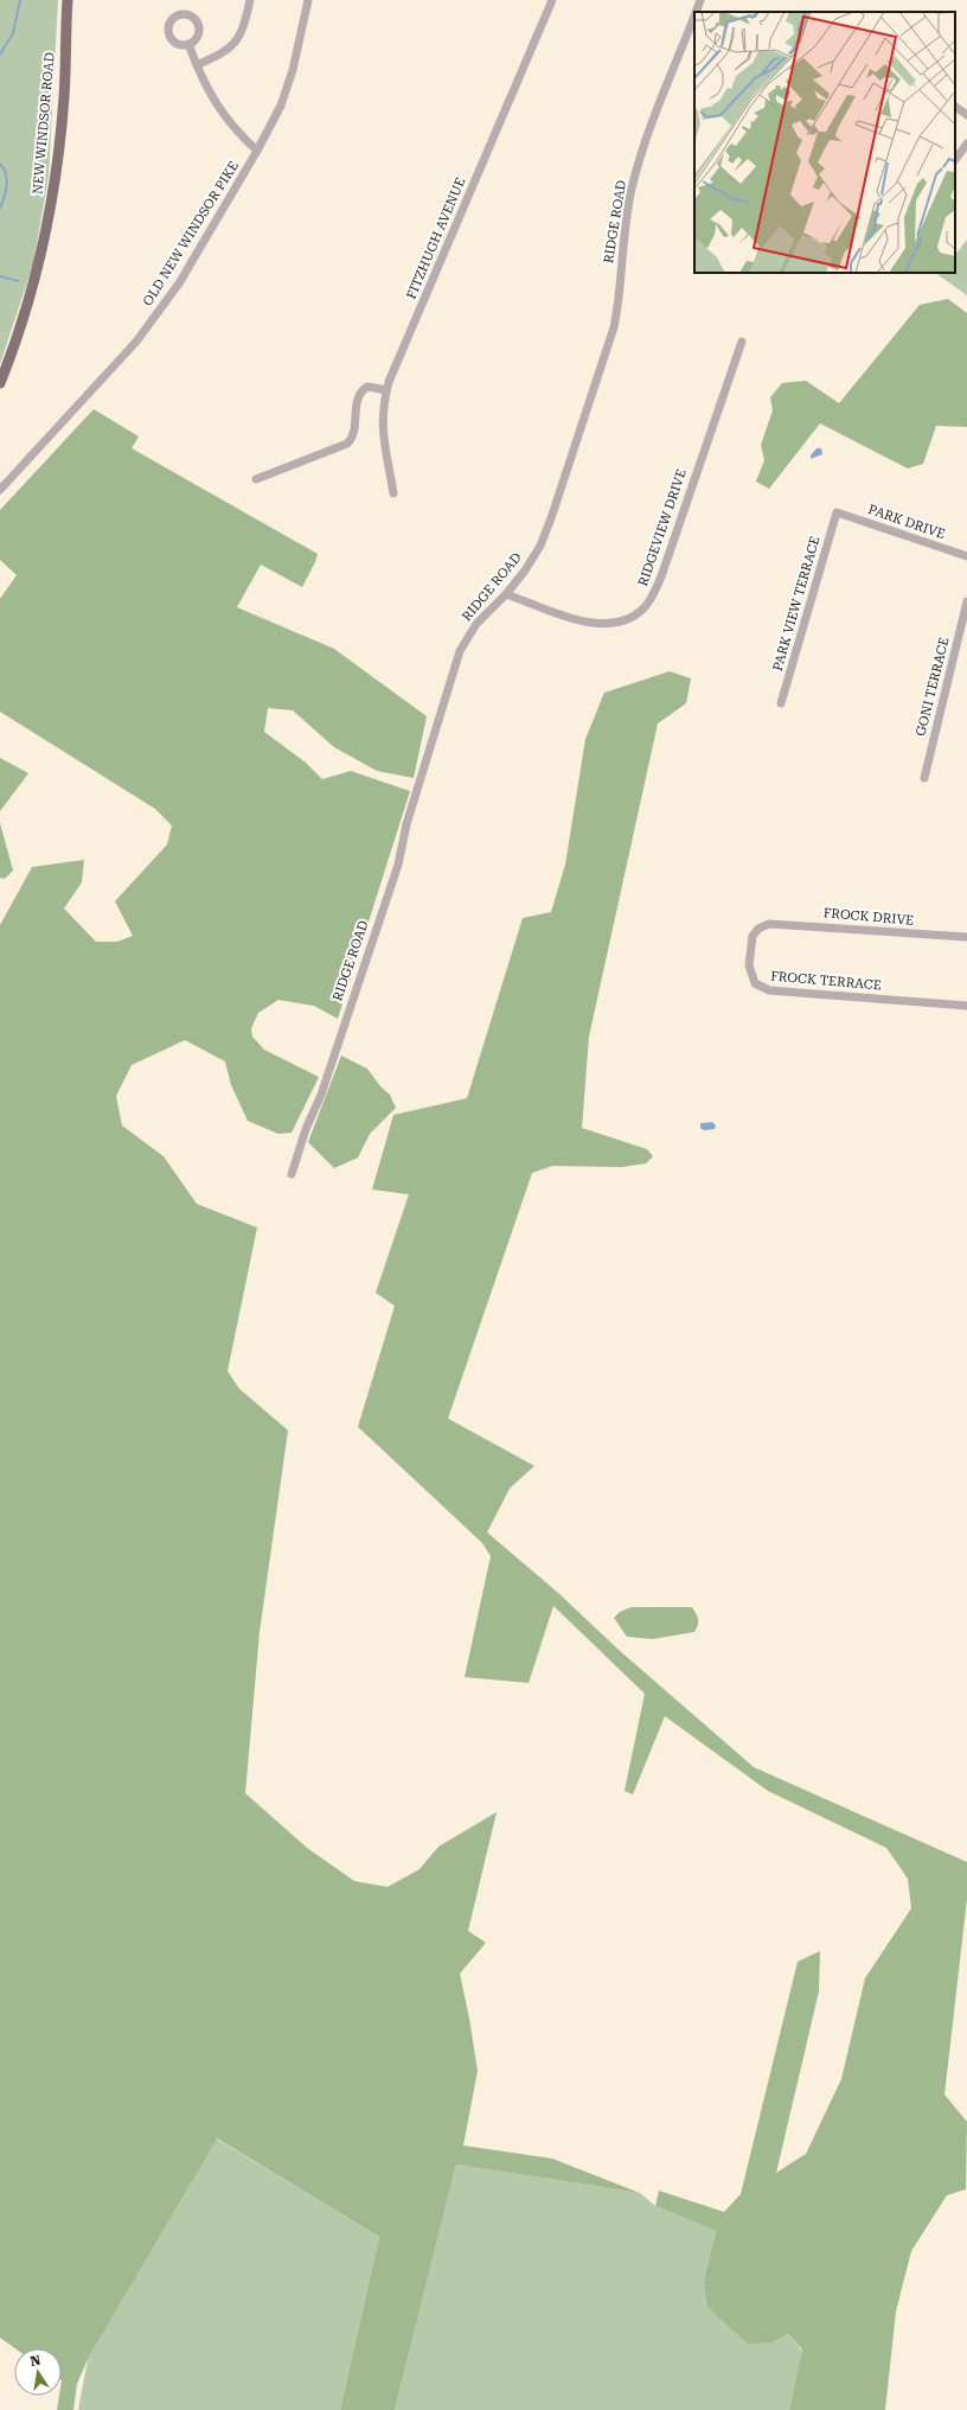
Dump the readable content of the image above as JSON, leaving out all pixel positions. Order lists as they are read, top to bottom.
{
  "streets": {
    "main road": ["NEW WINDSOR ROAD"],
    "street": [
      "RIDGE ROAD",
      "OLD NEW WINDSOR PIKE",
      "FITZHUGH AVENUE",
      "PARK DRIVE",
      "RIDGEVIEW DRIVE",
      "PARK VIEW TERRACE",
      "GONI TERRACE",
      "FROCK DRIVE",
      "FROCK TERRACE"
    ]
  },
  "crossings": [
    ["RIDGE ROAD", "RIDGEVIEW DRIVE"],
    ["PARK DRIVE", "PARK VIEW TERRACE"],
    ["FROCK DRIVE", "FROCK TERRACE"]
  ],
  "north": "top"
}
